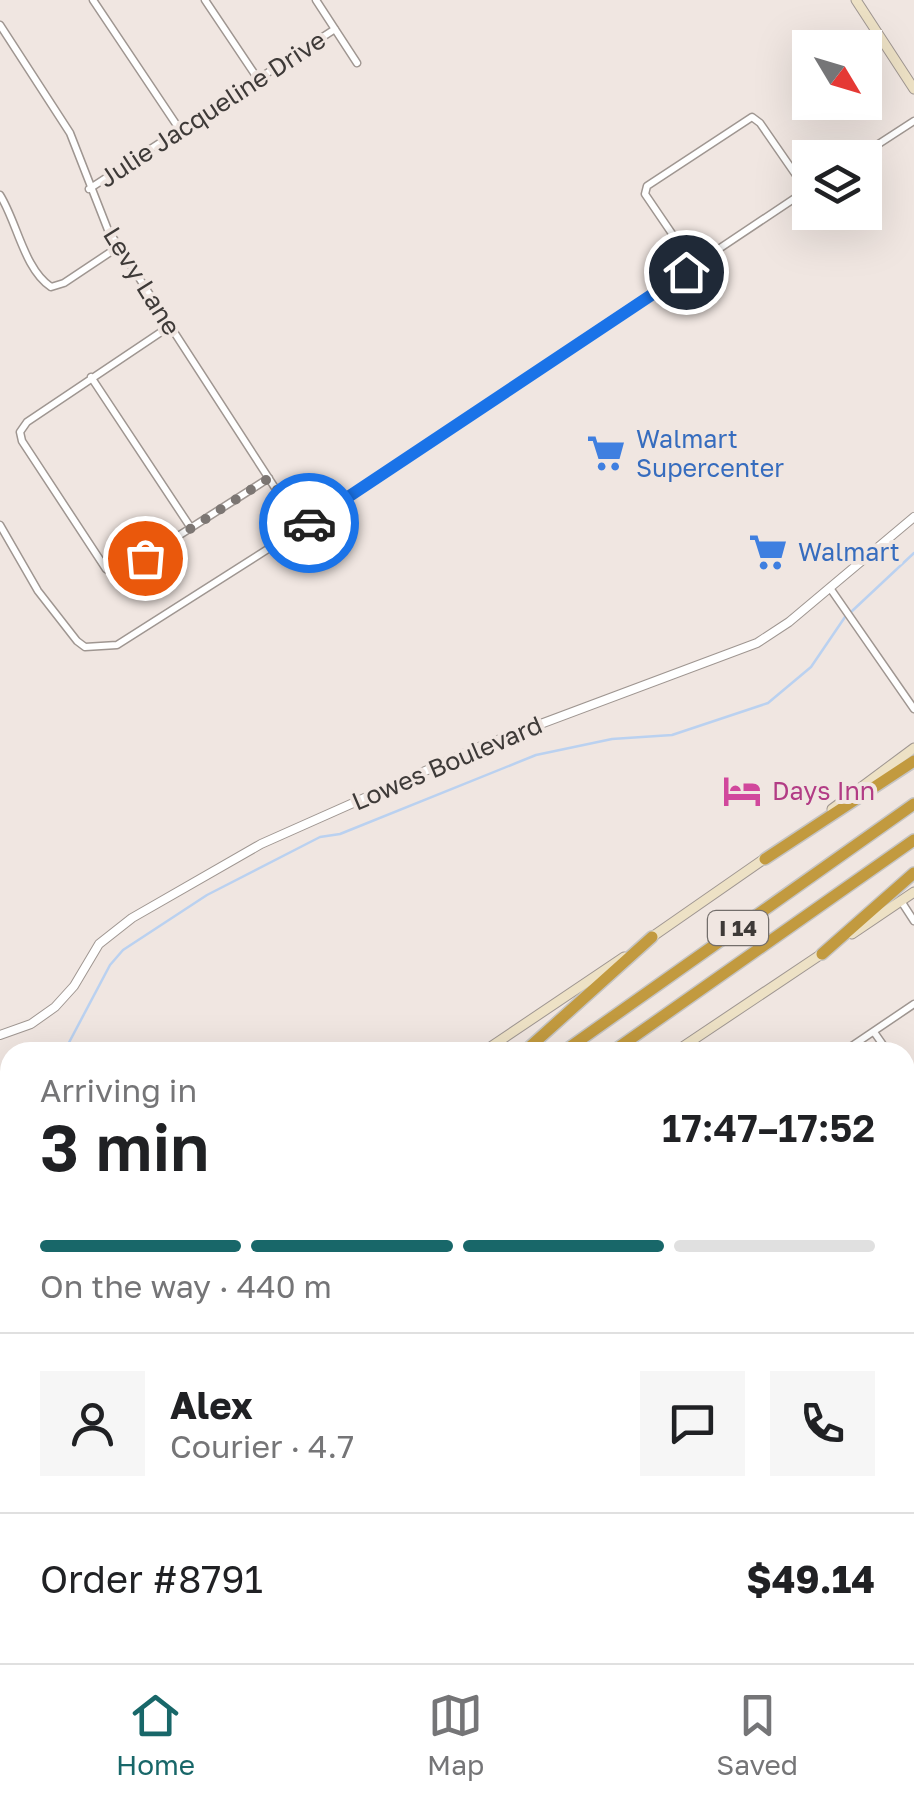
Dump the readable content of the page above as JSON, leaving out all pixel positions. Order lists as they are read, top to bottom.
{
  "streets": {
    "highway": ["I 14"],
    "street": ["Julie Jacqueline Drive", "Levy Lane", "Lowes Boulevard"]
  },
  "crossings": [
    ["Julie Jacqueline Drive", "Levy Lane"]
  ],
  "places": {
    "supermarket": ["Walmart Supercenter", "Walmart"],
    "hotel": ["Days Inn"]
  },
  "north": "bottom right",
  "page": {
    "heading": ["3 min", "Arriving in", "17:47–17:52"],
    "panel": [
      "Alex",
      "Courier · 4.7",
      "Order #8791",
      "$49.14"
    ],
    "bar": "On the way · 440 m",
    "tabs": ["Home", "Map", "Saved"]
  }
}
